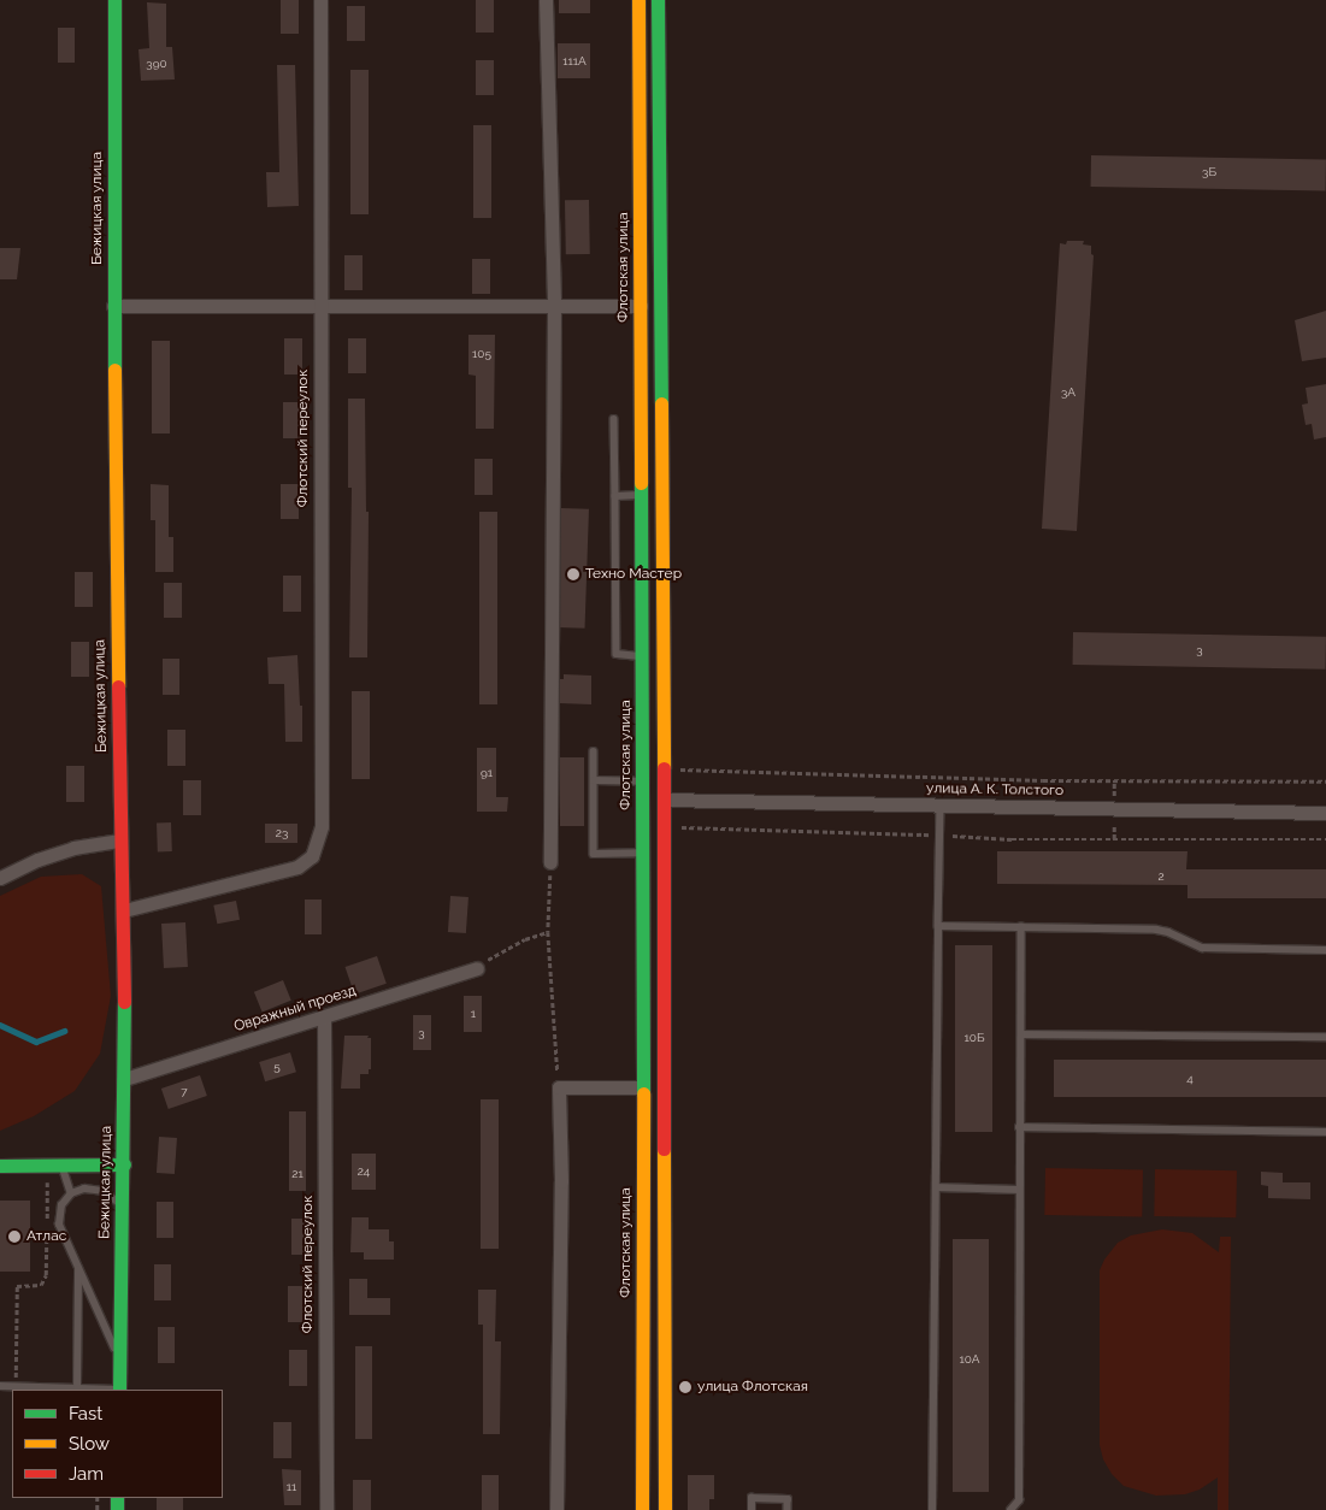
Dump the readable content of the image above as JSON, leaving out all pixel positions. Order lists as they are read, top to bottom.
{
  "streets": {
    "main road": ["Бежицкая улица", "Флотская улица"],
    "street": ["Флотский переулок", "улица А. К. Толстого", "Овражный проезд"]
  },
  "crossings": [
    ["Бежицкая улица", "Флотский переулок"],
    ["Бежицкая улица", "Овражный проезд"],
    ["Флотский переулок", "Овражный проезд"]
  ],
  "places": ["Техно Мастер", "Атлас", "улица Флотская"],
  "house_numbers": [
    "111А",
    "390",
    "3Б",
    "105",
    "3А",
    "3",
    "91",
    "23",
    "2",
    "1",
    "3",
    "10Б",
    "5",
    "4",
    "7",
    "24",
    "21",
    "10А",
    "11"
  ],
  "legend": ["Fast", "Slow", "Jam"]
}
